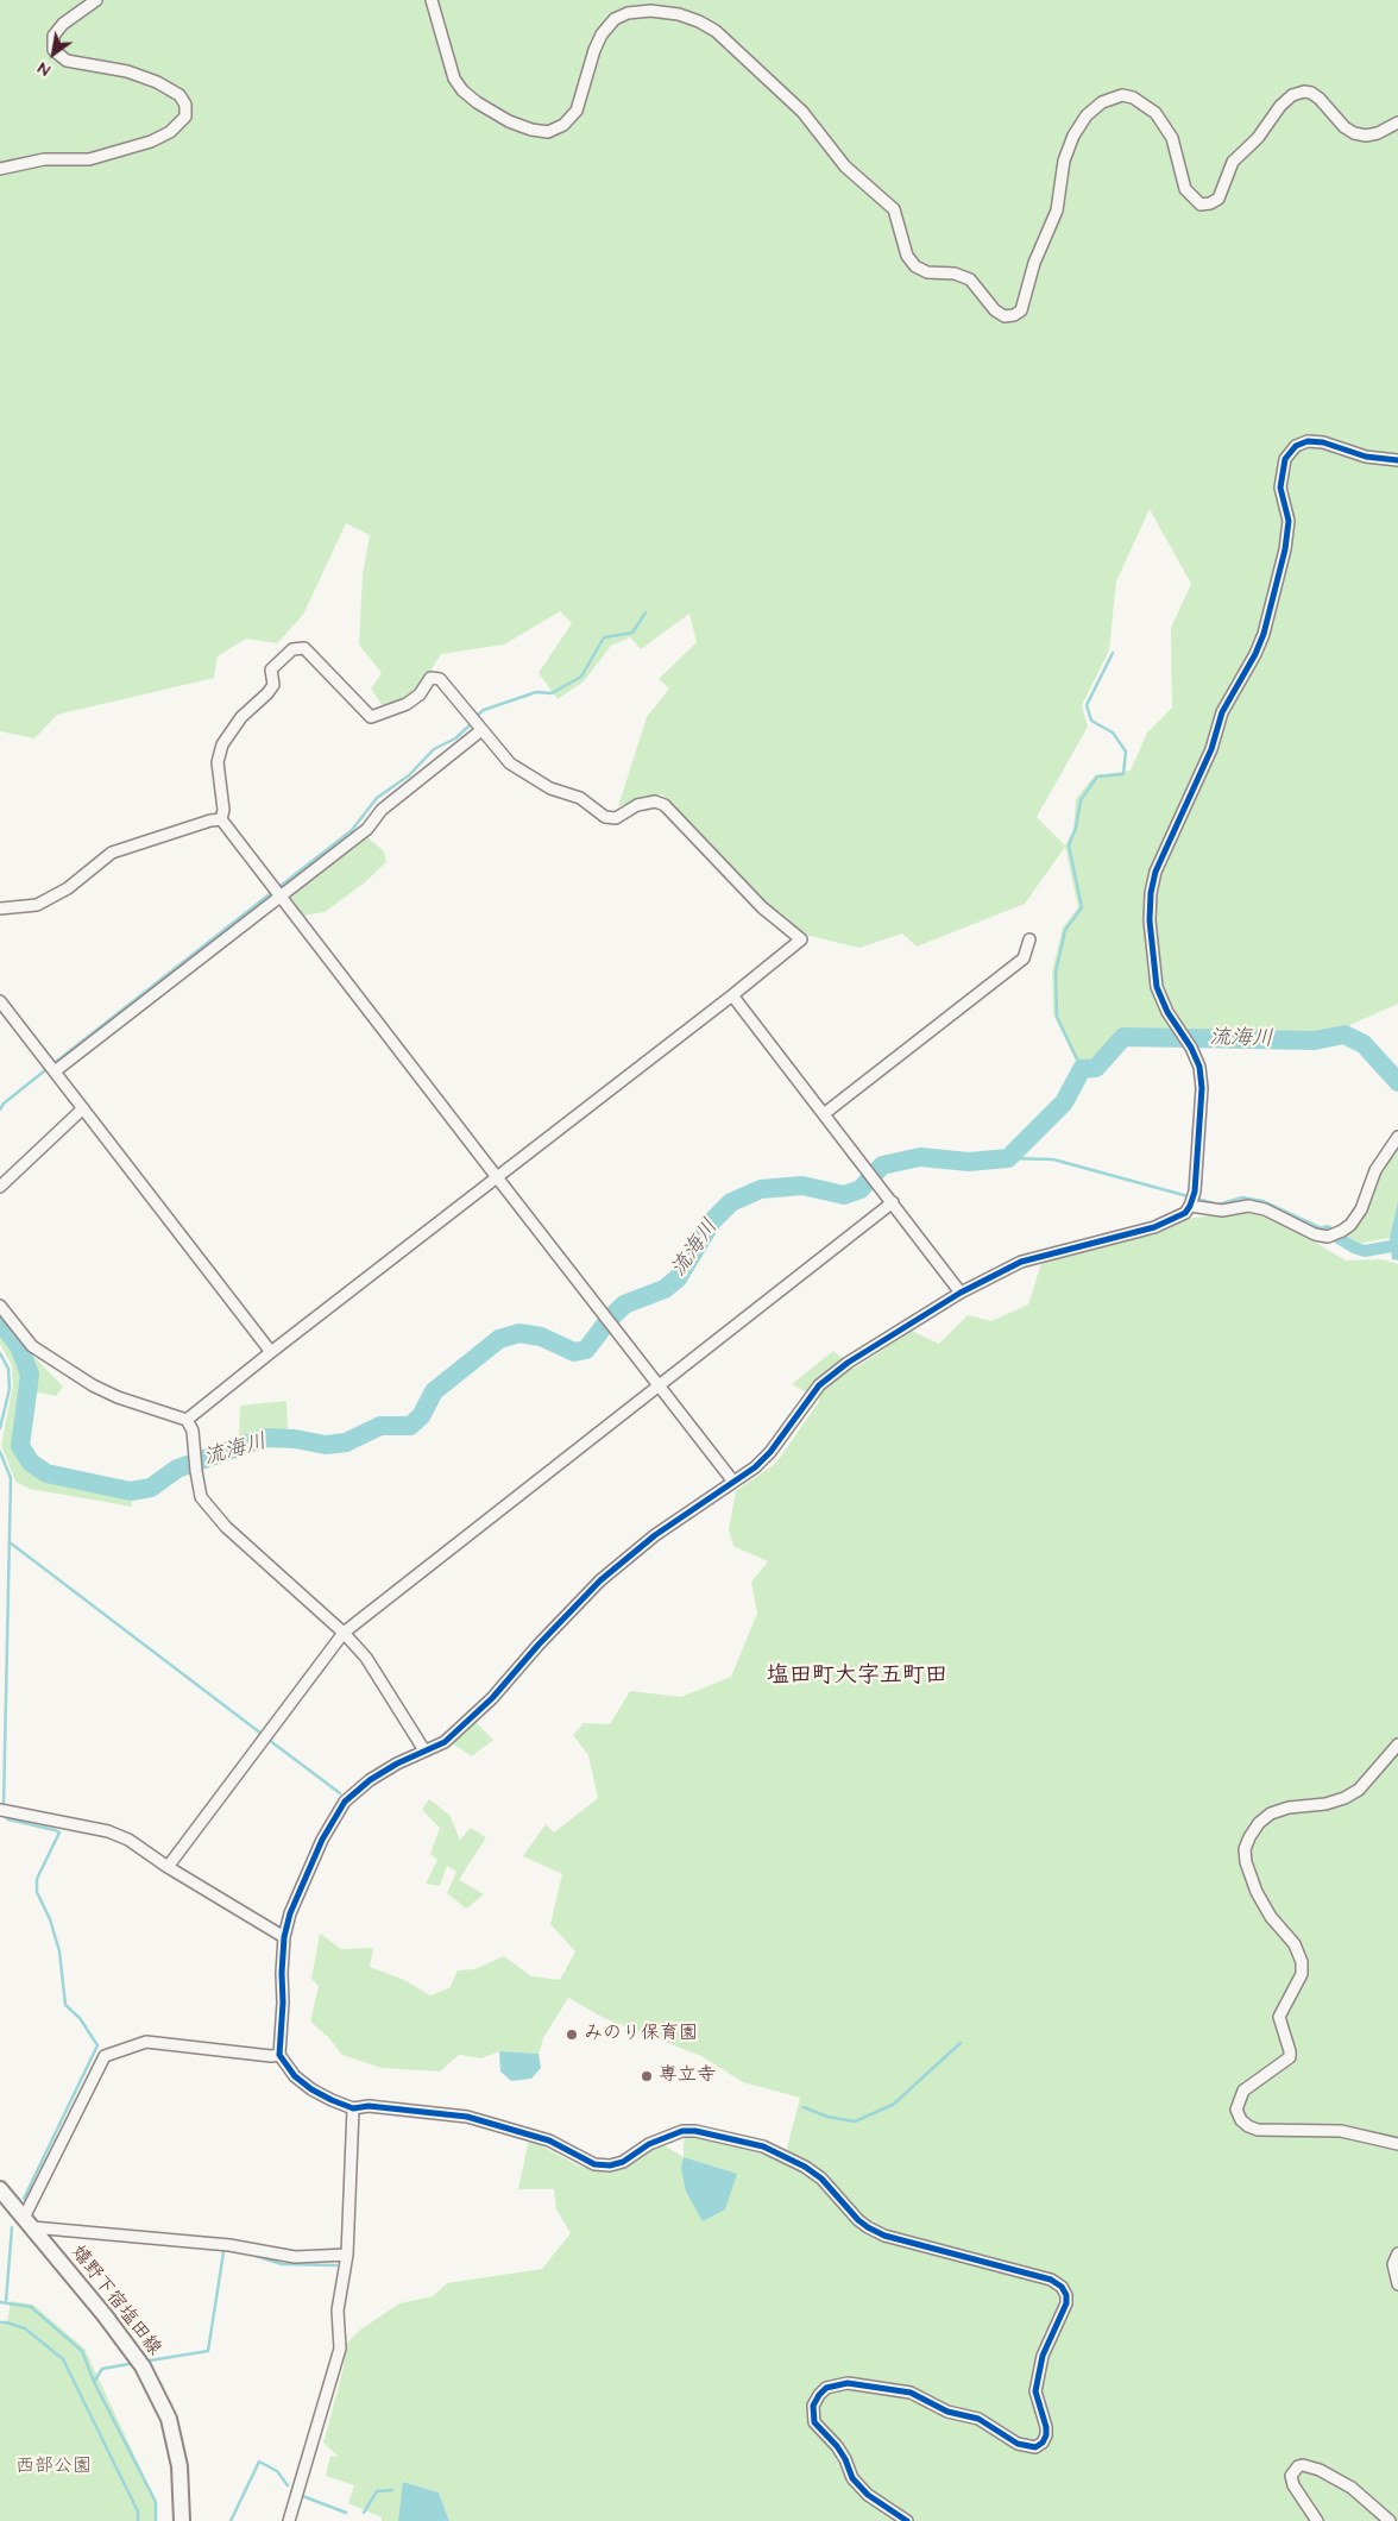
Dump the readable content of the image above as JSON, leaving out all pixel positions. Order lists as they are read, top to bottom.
{
  "streets": {
    "main road": ["嬉野下宿塩田線"]
  },
  "districts": ["塩田町大字五町田"],
  "water": ["流海川"],
  "parks": ["西部公園"],
  "places": ["みのり保育園", "専立寺"],
  "north": "bottom left"
}
